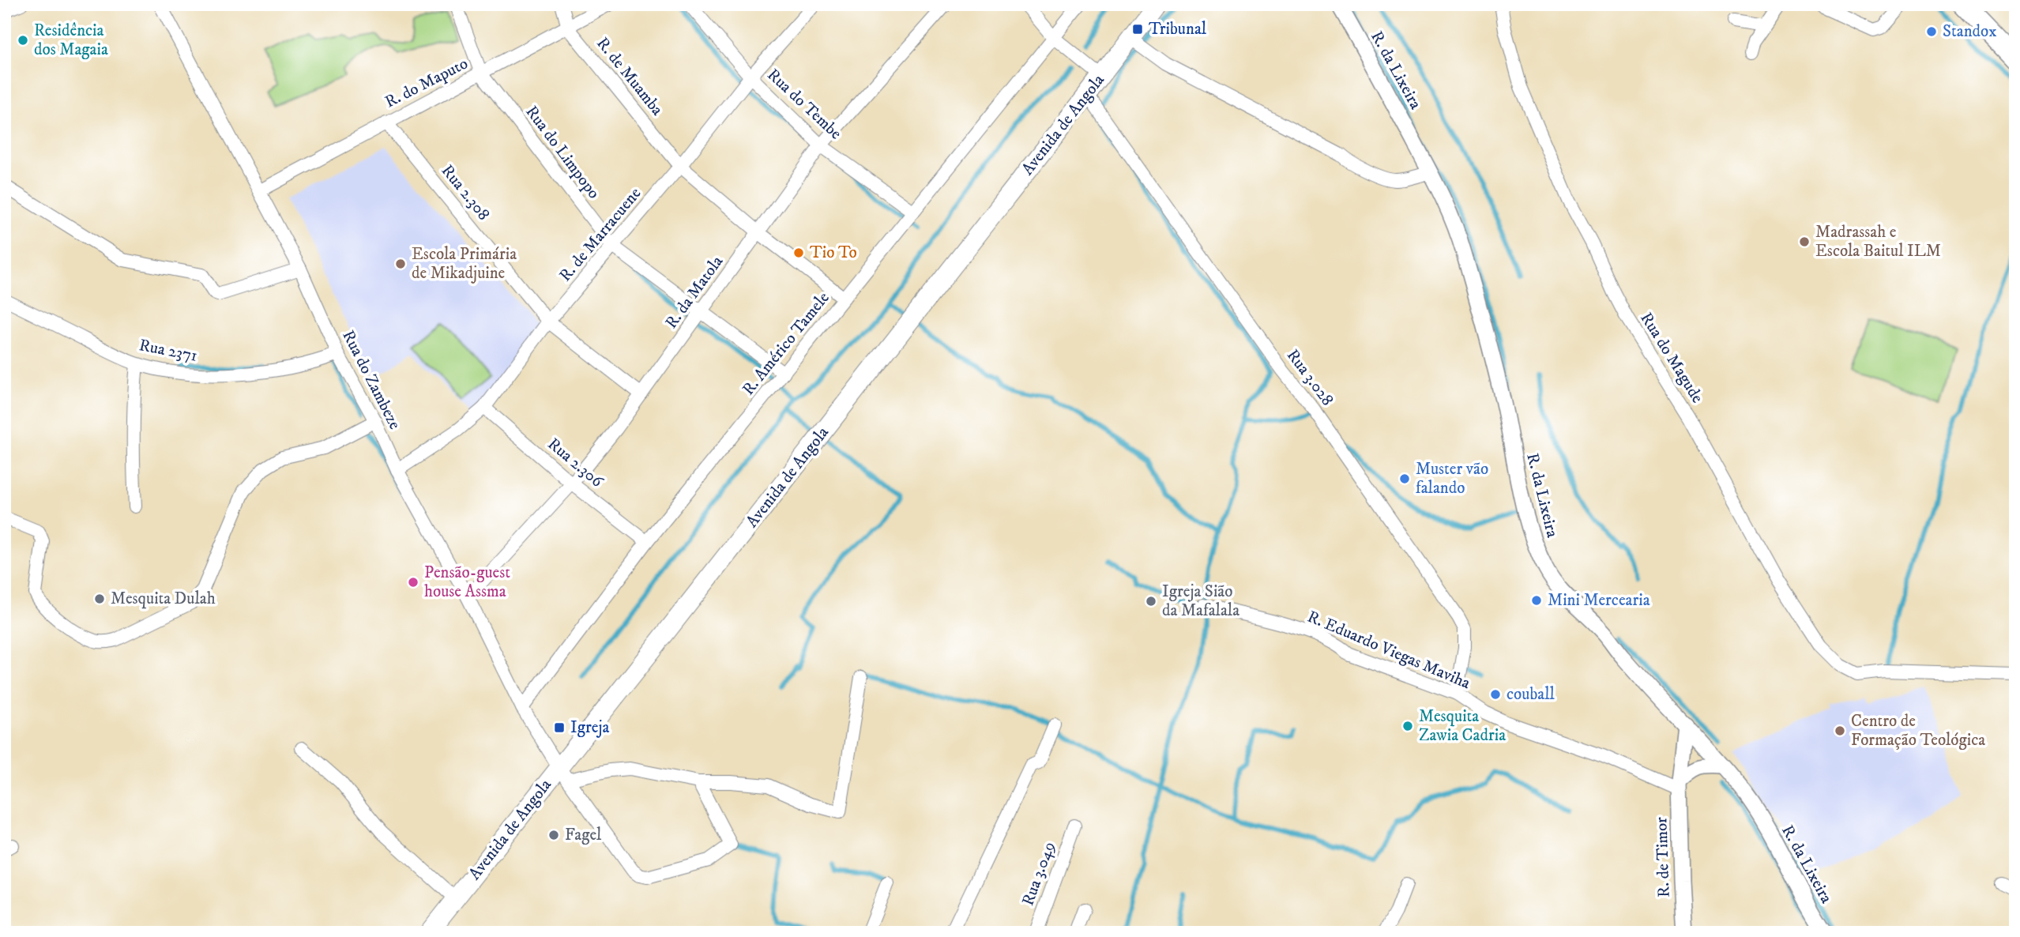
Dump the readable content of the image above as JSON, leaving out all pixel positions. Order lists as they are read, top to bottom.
{
  "streets": {
    "main road": ["Avenida de Angola"],
    "street": [
      "R. da Lixeira",
      "R. de Muamba",
      "R. do Maputo",
      "Rua do Tembe",
      "Rua do Limpopo",
      "Rua 2.308",
      "R. de Marracuene",
      "R. da Matola",
      "R. Américo Tamele",
      "Rua 2371",
      "Rua do Magude",
      "Rua 3.028",
      "Rua do Zambeze",
      "Rua 2.306",
      "R. Eduardo Viegas Maviha",
      "R. de Timor",
      "Rua 3.049"
    ]
  },
  "crossings": [
    ["R. da Lixeira", "R. de Timor"],
    ["R. de Muamba", "R. do Maputo"],
    ["R. de Muamba", "R. de Marracuene"],
    ["R. de Muamba", "R. da Matola"],
    ["R. de Muamba", "R. Américo Tamele"],
    ["R. do Maputo", "Rua do Limpopo"],
    ["R. do Maputo", "Rua 2.308"],
    ["R. do Maputo", "Rua do Zambeze"],
    ["Rua do Tembe", "R. de Marracuene"],
    ["Rua do Tembe", "R. da Matola"],
    ["Rua do Tembe", "R. Américo Tamele"],
    ["Avenida de Angola", "Rua 3.028"],
    ["Avenida de Angola", "Rua do Zambeze"],
    ["Rua do Limpopo", "R. de Marracuene"],
    ["Rua do Limpopo", "R. da Matola"],
    ["Rua do Limpopo", "R. Américo Tamele"],
    ["Rua 2.308", "R. de Marracuene"],
    ["Rua 2.308", "R. da Matola"],
    ["R. de Marracuene", "Rua do Zambeze"],
    ["R. de Marracuene", "Rua 2.306"],
    ["R. da Matola", "Rua do Zambeze"],
    ["R. da Matola", "Rua 2.306"],
    ["R. Américo Tamele", "Rua do Zambeze"],
    ["R. Américo Tamele", "Rua 2.306"],
    ["Rua 2371", "Rua do Zambeze"],
    ["Rua 3.028", "R. Eduardo Viegas Maviha"],
    ["R. Eduardo Viegas Maviha", "R. de Timor"]
  ],
  "places": {
    "transit": ["Tribunal", "Igreja"],
    "other": [
      "Standox",
      "Residência dos Magaia",
      "Madrassah e Escola Baitul ILM",
      "Tio To",
      "Escola Primária de Mikadjuine",
      "Muster vão falando",
      "Pensão-guest house Assma",
      "Mesquita Dulah",
      "Mini Mercearia",
      "Igreja Sião da Mafalala",
      "couball",
      "Mesquita Zawia Cadria",
      "Centro de Formação Teológica",
      "Fagel"
    ]
  }
}
